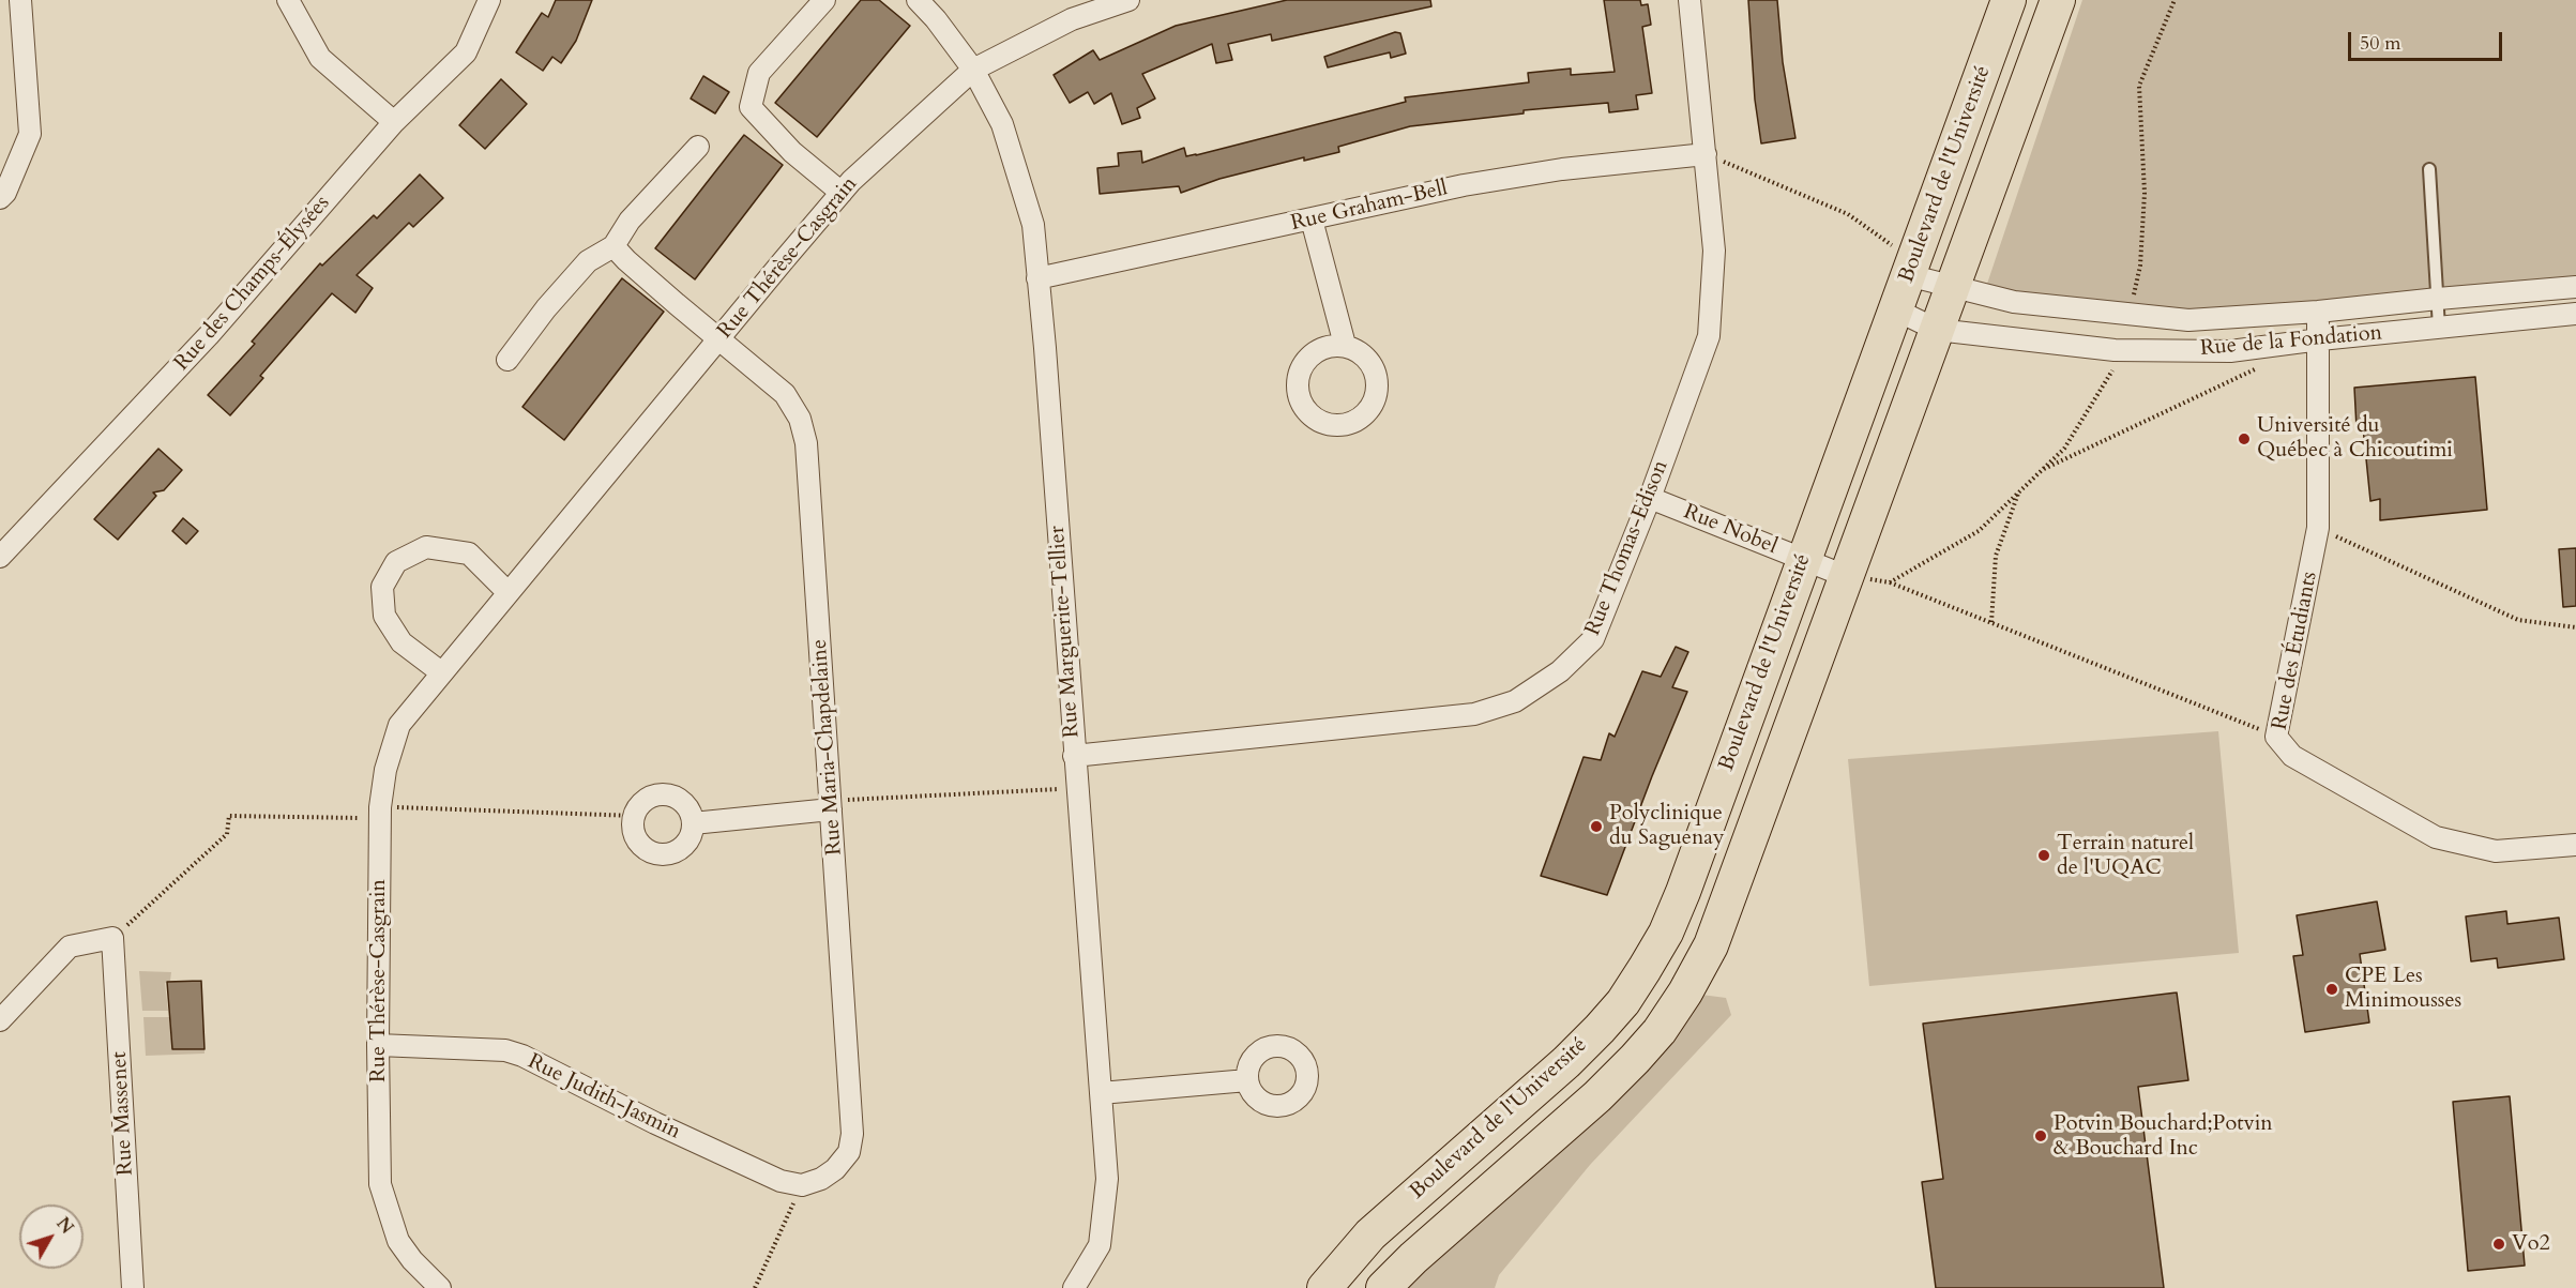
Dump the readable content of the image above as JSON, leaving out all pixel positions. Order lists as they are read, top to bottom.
{
  "streets": {
    "main road": ["Boulevard de l'Université"],
    "street": [
      "Rue Graham-Bell",
      "Rue Thérèse-Casgrain",
      "Rue des Champs-Élysées",
      "Rue de la Fondation",
      "Rue Nobel",
      "Rue Thomas-Edison",
      "Rue Marguerite-Tellier",
      "Rue des Étudiants",
      "Rue Maria-Chapdelaine",
      "Rue Judith-Jasmin",
      "Rue Massenet"
    ]
  },
  "crossings": [
    ["Boulevard de l'Université", "Rue de la Fondation"],
    ["Boulevard de l'Université", "Rue Nobel"],
    ["Rue Graham-Bell", "Rue Thomas-Edison"],
    ["Rue Graham-Bell", "Rue Marguerite-Tellier"],
    ["Rue Thérèse-Casgrain", "Rue Marguerite-Tellier"],
    ["Rue Thérèse-Casgrain", "Rue Maria-Chapdelaine"],
    ["Rue Thérèse-Casgrain", "Rue Judith-Jasmin"],
    ["Rue de la Fondation", "Rue des Étudiants"],
    ["Rue Nobel", "Rue Thomas-Edison"],
    ["Rue Thomas-Edison", "Rue Marguerite-Tellier"],
    ["Rue Maria-Chapdelaine", "Rue Judith-Jasmin"]
  ],
  "places": [
    "Université du Québec à Chicoutimi",
    "Polyclinique du Saguenay",
    "Terrain naturel de l'UQAC",
    "CPE Les Minimousses",
    "Potvin Bouchard;Potvin & Bouchard Inc",
    "Vo2"
  ],
  "scale_bar": "50 m",
  "north": "top right"
}
